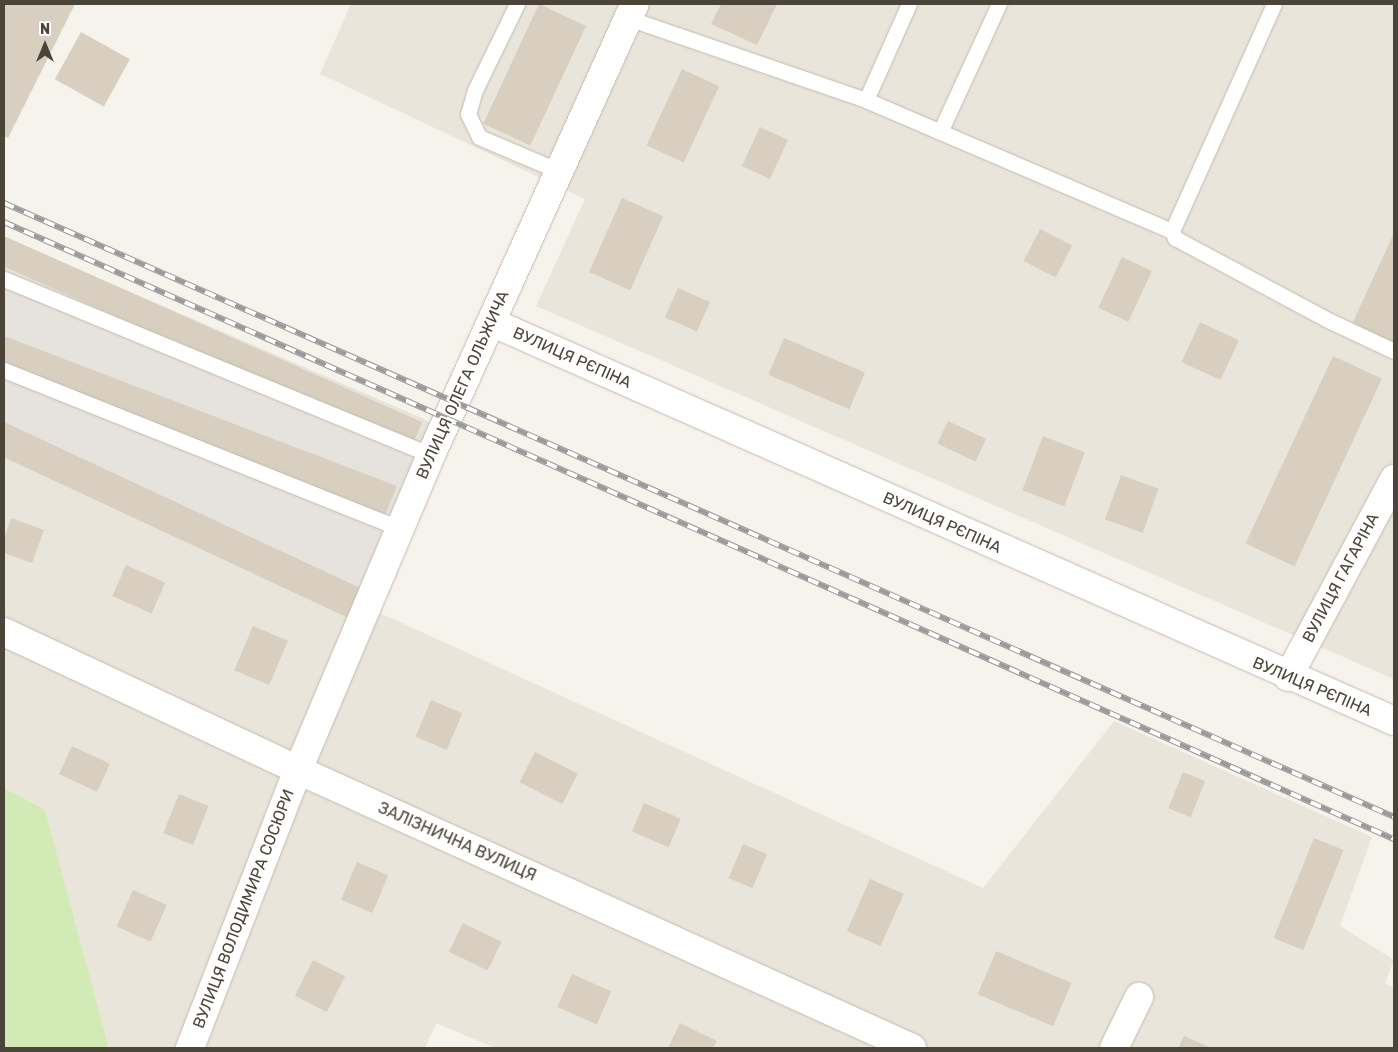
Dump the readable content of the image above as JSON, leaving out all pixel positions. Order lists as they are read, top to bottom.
{
  "streets": {
    "street": [
      "ВУЛИЦЯ РЄПІНА",
      "ВУЛИЦЯ ОЛЕГА ОЛЬЖИЧА",
      "ВУЛИЦЯ ГАГАРІНА",
      "ЗАЛІЗНИЧНА ВУЛИЦЯ",
      "ВУЛИЦЯ ВОЛОДИМИРА СОСЮРИ"
    ]
  },
  "crossings": [
    ["ВУЛИЦЯ РЄПІНА", "ВУЛИЦЯ ОЛЕГА ОЛЬЖИЧА"],
    ["ВУЛИЦЯ РЄПІНА", "ВУЛИЦЯ ГАГАРІНА"],
    ["ВУЛИЦЯ ОЛЕГА ОЛЬЖИЧА", "ЗАЛІЗНИЧНА ВУЛИЦЯ"],
    ["ВУЛИЦЯ ОЛЕГА ОЛЬЖИЧА", "ВУЛИЦЯ ВОЛОДИМИРА СОСЮРИ"],
    ["ЗАЛІЗНИЧНА ВУЛИЦЯ", "ВУЛИЦЯ ВОЛОДИМИРА СОСЮРИ"]
  ],
  "north": "top"
}
